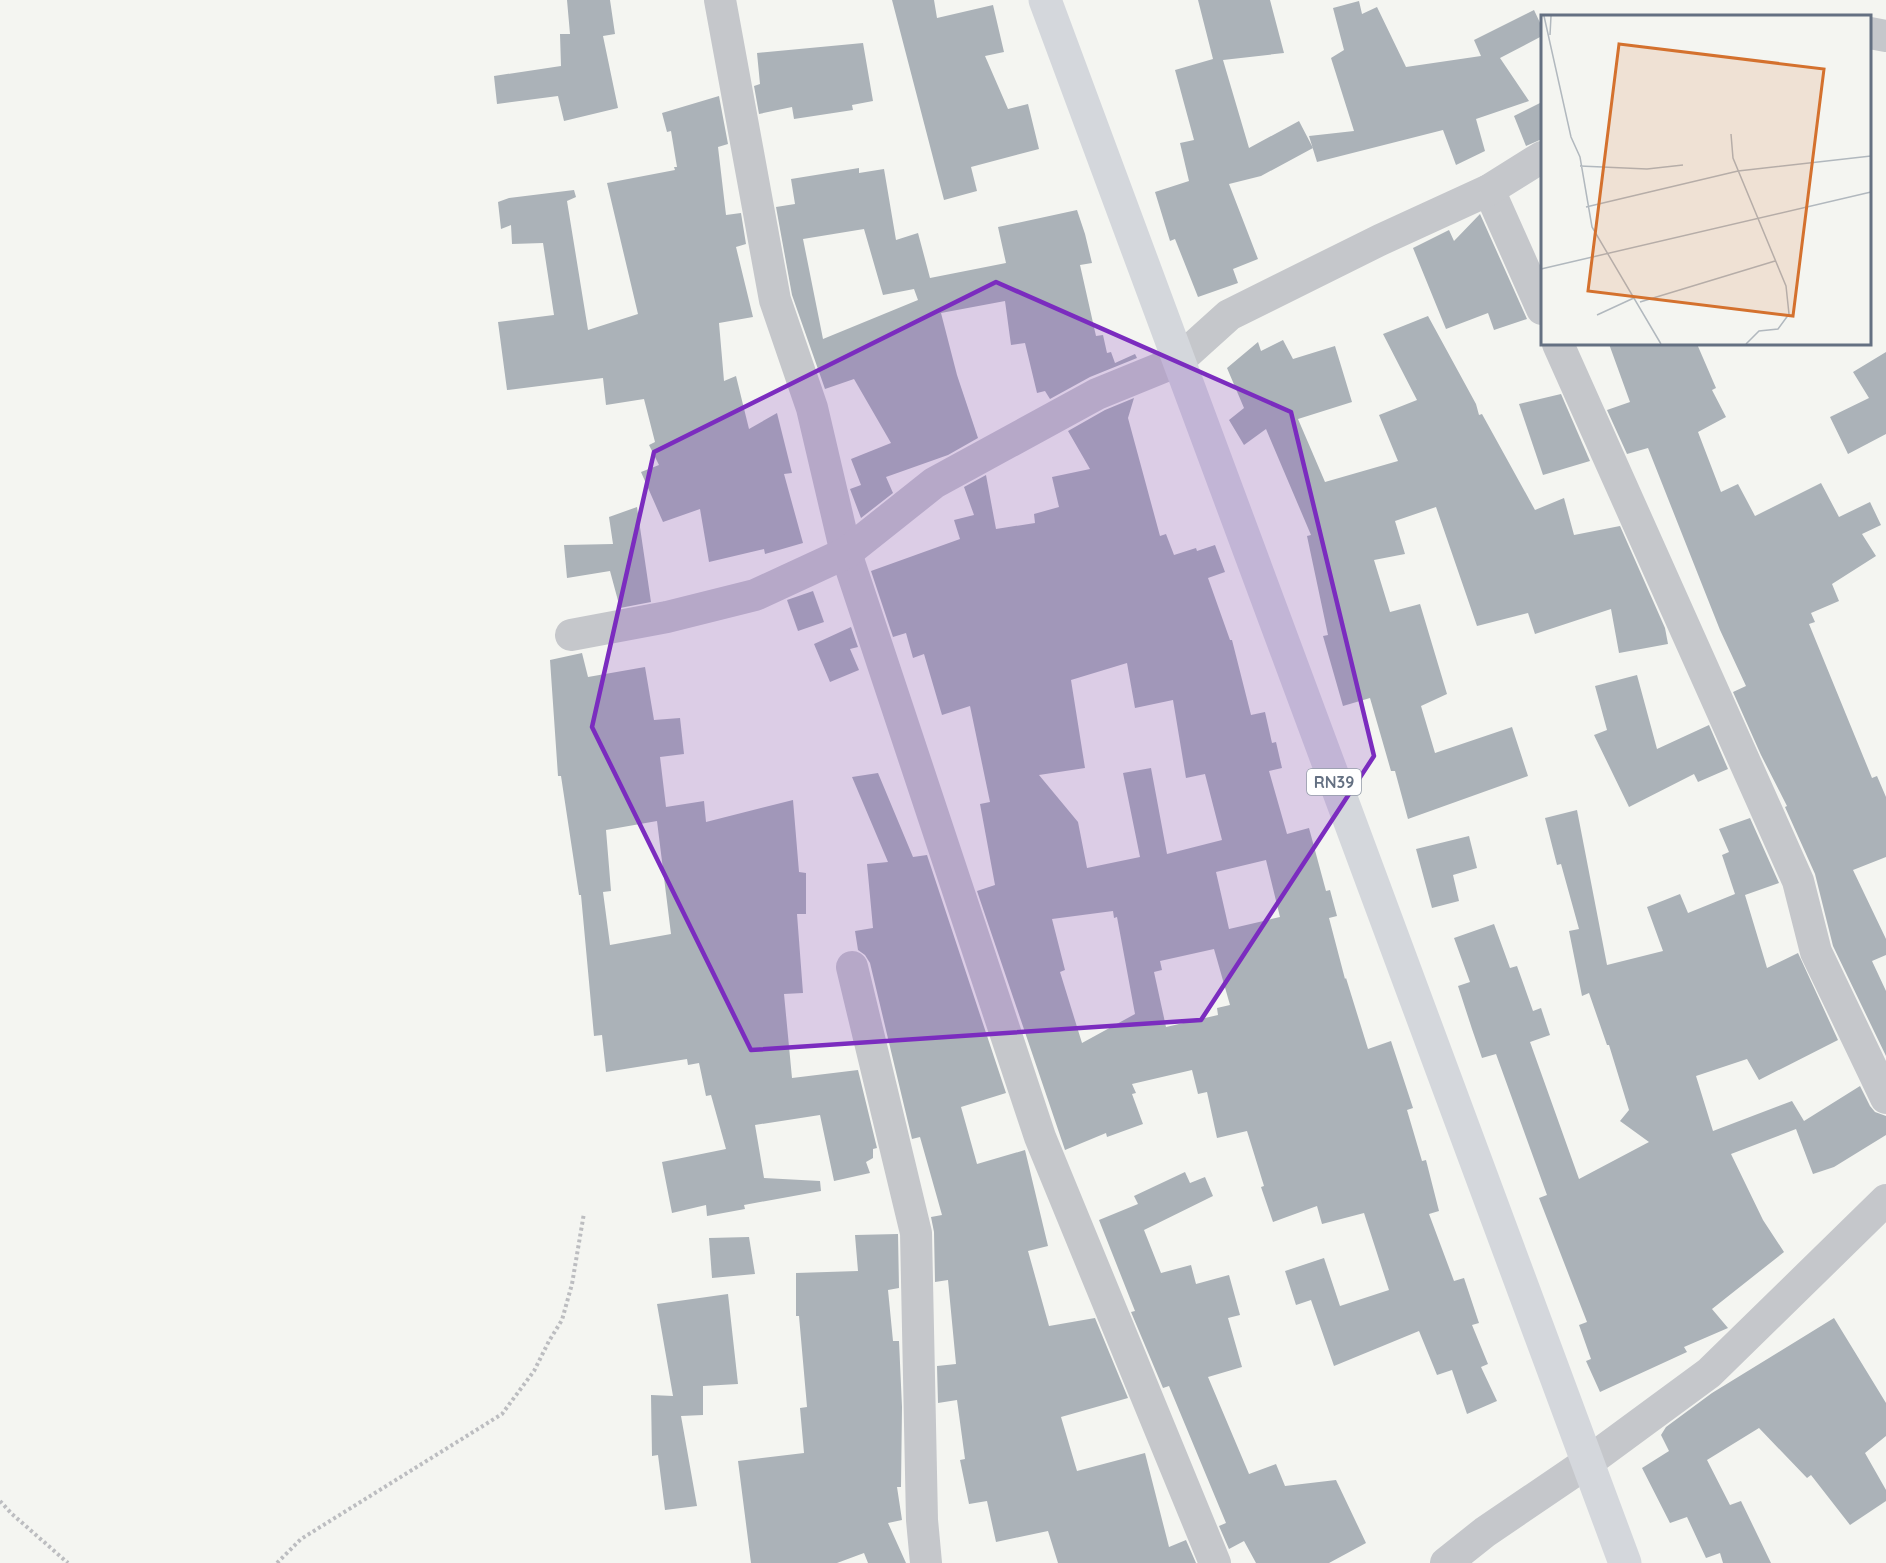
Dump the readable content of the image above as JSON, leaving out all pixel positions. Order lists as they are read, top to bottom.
{
  "streets": {
    "highway": ["RN39"]
  }
}
